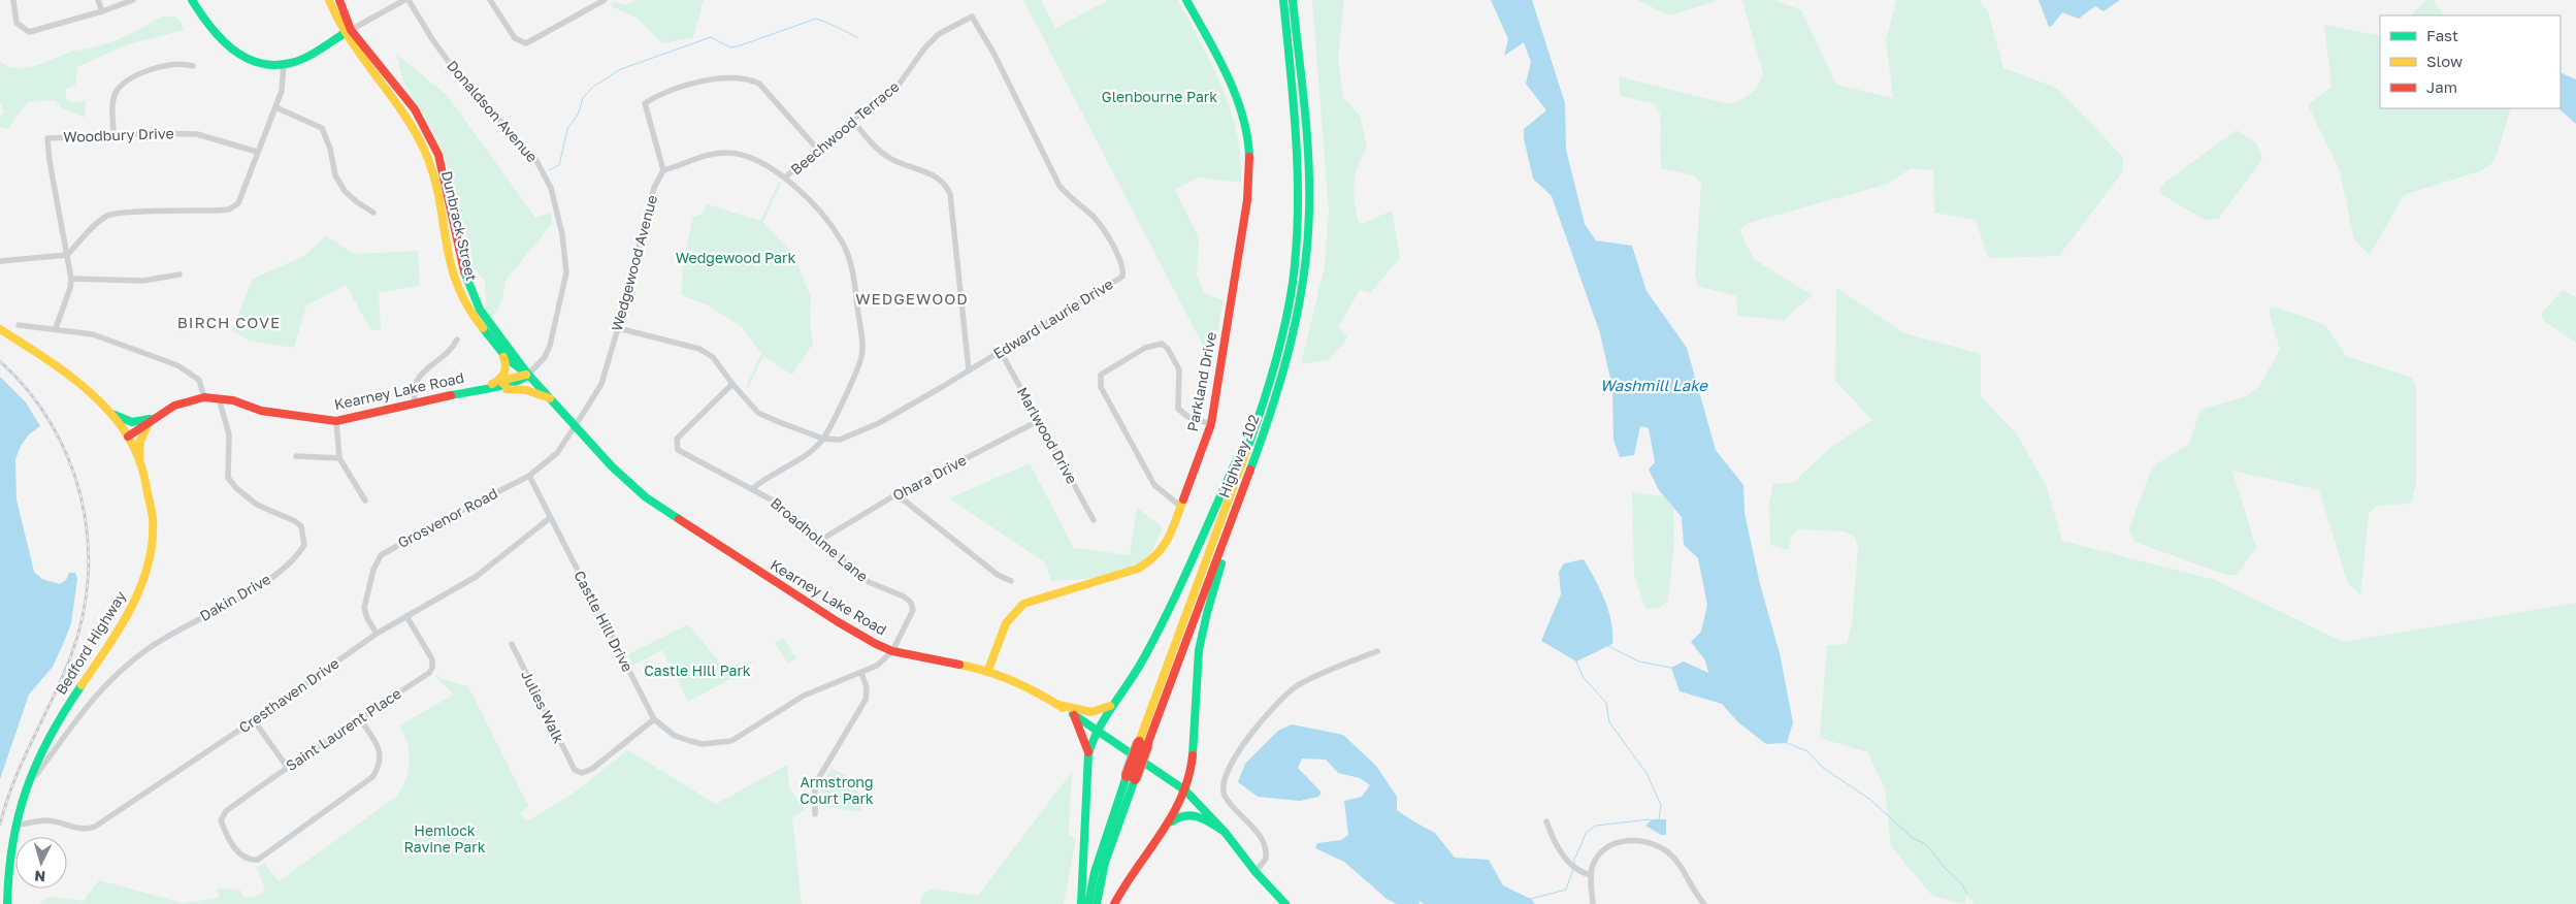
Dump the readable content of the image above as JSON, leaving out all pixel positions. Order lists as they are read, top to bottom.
{
  "streets": {
    "main road": [
      "Dunbrack Street",
      "Parkland Drive",
      "Kearney Lake Road",
      "Highway 102",
      "Bedford Highway"
    ],
    "street": [
      "Donaldson Avenue",
      "Beechwood Terrace",
      "Woodbury Drive",
      "Wedgewood Avenue",
      "Edward Laurie Drive",
      "Marlwood Drive",
      "Ohara Drive",
      "Grosvenor Road",
      "Broadholme Lane",
      "Dakin Drive",
      "Castle Hill Drive",
      "Cresthaven Drive",
      "Julies Walk",
      "Saint Laurent Place"
    ]
  },
  "crossings": [
    ["Donaldson Avenue", "Dunbrack Street"],
    ["Donaldson Avenue", "Kearney Lake Road"],
    ["Beechwood Terrace", "Edward Laurie Drive"],
    ["Dunbrack Street", "Kearney Lake Road"],
    ["Wedgewood Avenue", "Kearney Lake Road"],
    ["Wedgewood Avenue", "Grosvenor Road"],
    ["Edward Laurie Drive", "Marlwood Drive"],
    ["Parkland Drive", "Kearney Lake Road"],
    ["Kearney Lake Road", "Grosvenor Road"],
    ["Kearney Lake Road", "Broadholme Lane"],
    ["Kearney Lake Road", "Dakin Drive"],
    ["Kearney Lake Road", "Castle Hill Drive"],
    ["Kearney Lake Road", "Bedford Highway"],
    ["Marlwood Drive", "Ohara Drive"],
    ["Ohara Drive", "Broadholme Lane"],
    ["Grosvenor Road", "Castle Hill Drive"],
    ["Grosvenor Road", "Cresthaven Drive"],
    ["Broadholme Lane", "Castle Hill Drive"],
    ["Dakin Drive", "Bedford Highway"],
    ["Castle Hill Drive", "Cresthaven Drive"],
    ["Castle Hill Drive", "Julies Walk"],
    ["Bedford Highway", "Cresthaven Drive"],
    ["Cresthaven Drive", "Saint Laurent Place"]
  ],
  "districts": ["WEDGEWOOD", "BIRCH COVE"],
  "water": ["Washmill Lake"],
  "parks": [
    "Glenbourne Park",
    "Wedgewood Park",
    "Castle Hill Park",
    "Armstrong Court Park",
    "Hemlock Ravine Park"
  ],
  "legend": ["Fast", "Slow", "Jam"],
  "north": "bottom"
}
